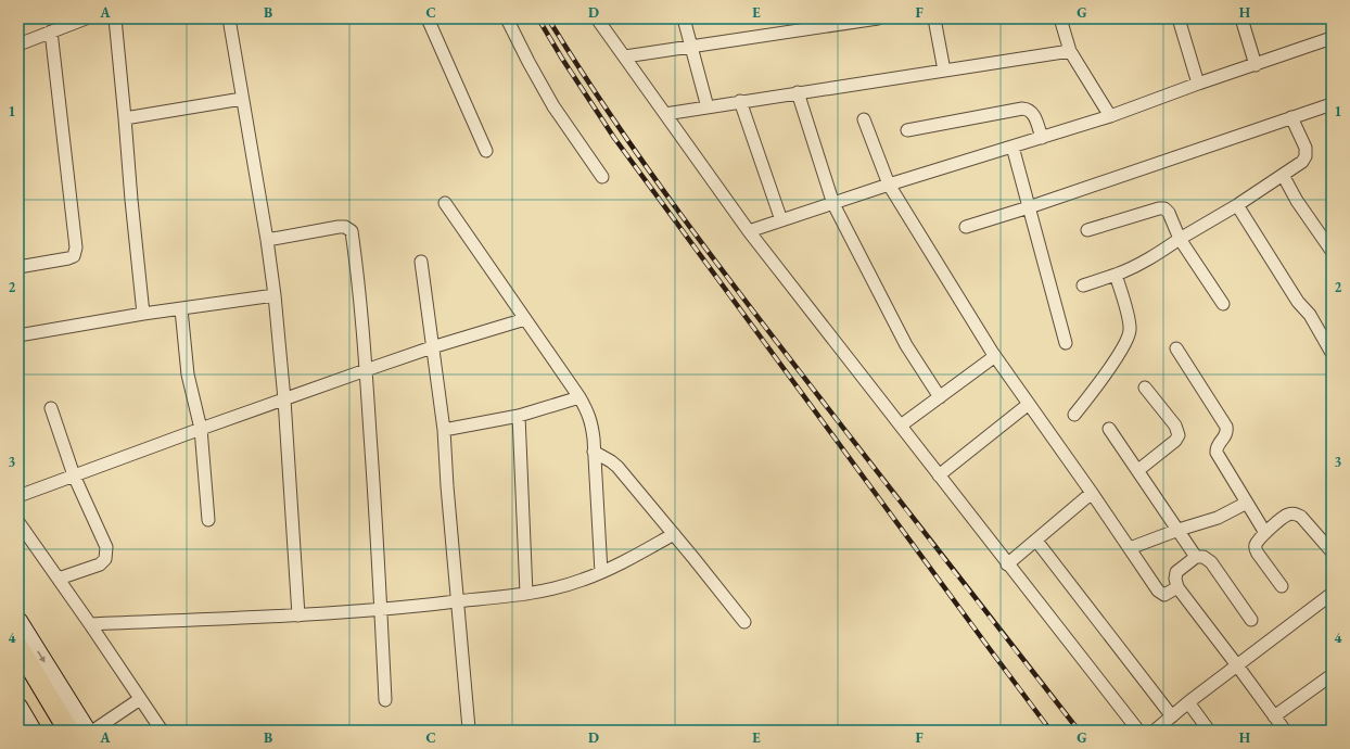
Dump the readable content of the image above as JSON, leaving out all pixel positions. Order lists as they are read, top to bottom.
{
  "grid": {
    "columns": [
      "A",
      "B",
      "C",
      "D",
      "E",
      "F",
      "G",
      "H"
    ],
    "rows": [
      "1",
      "2",
      "3",
      "4"
    ]
  }
}
